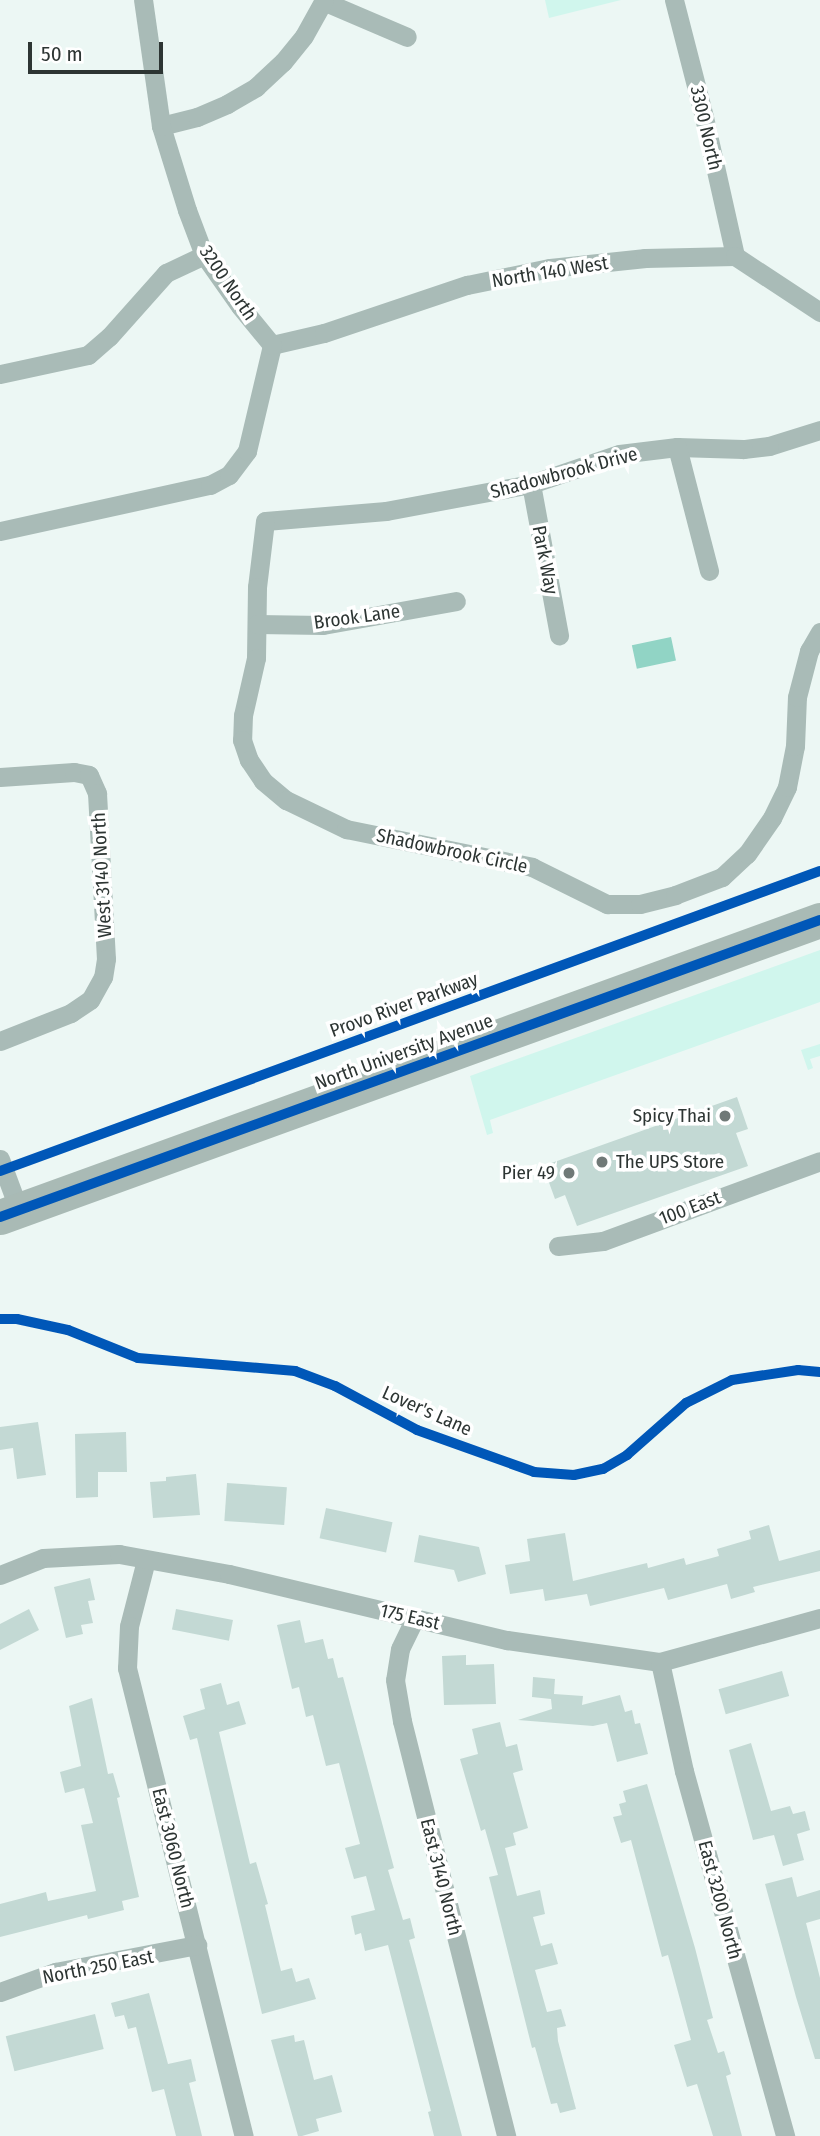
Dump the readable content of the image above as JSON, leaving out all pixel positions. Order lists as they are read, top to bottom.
{
  "streets": {
    "highway": ["North University Avenue"],
    "street": [
      "3300 North",
      "North 140 West",
      "3200 North",
      "Shadowbrook Drive",
      "Park Way",
      "Brook Lane",
      "Shadowbrook Circle",
      "West 3140 North",
      "100 East",
      "175 East",
      "East 3060 North",
      "East 3140 North",
      "East 3200 North",
      "North 250 East"
    ],
    "cycle path": ["Provo River Parkway", "Lover's Lane"]
  },
  "crossings": [
    ["3300 North", "North 140 West"],
    ["North 140 West", "3200 North"],
    ["Shadowbrook Drive", "Park Way"],
    ["Shadowbrook Drive", "Shadowbrook Circle"],
    ["Brook Lane", "Shadowbrook Circle"],
    ["175 East", "East 3060 North"],
    ["175 East", "East 3140 North"],
    ["175 East", "East 3200 North"],
    ["East 3060 North", "North 250 East"]
  ],
  "places": ["Spicy Thai", "The UPS Store", "Pier 49"],
  "scale_bar": "50 m"
}
